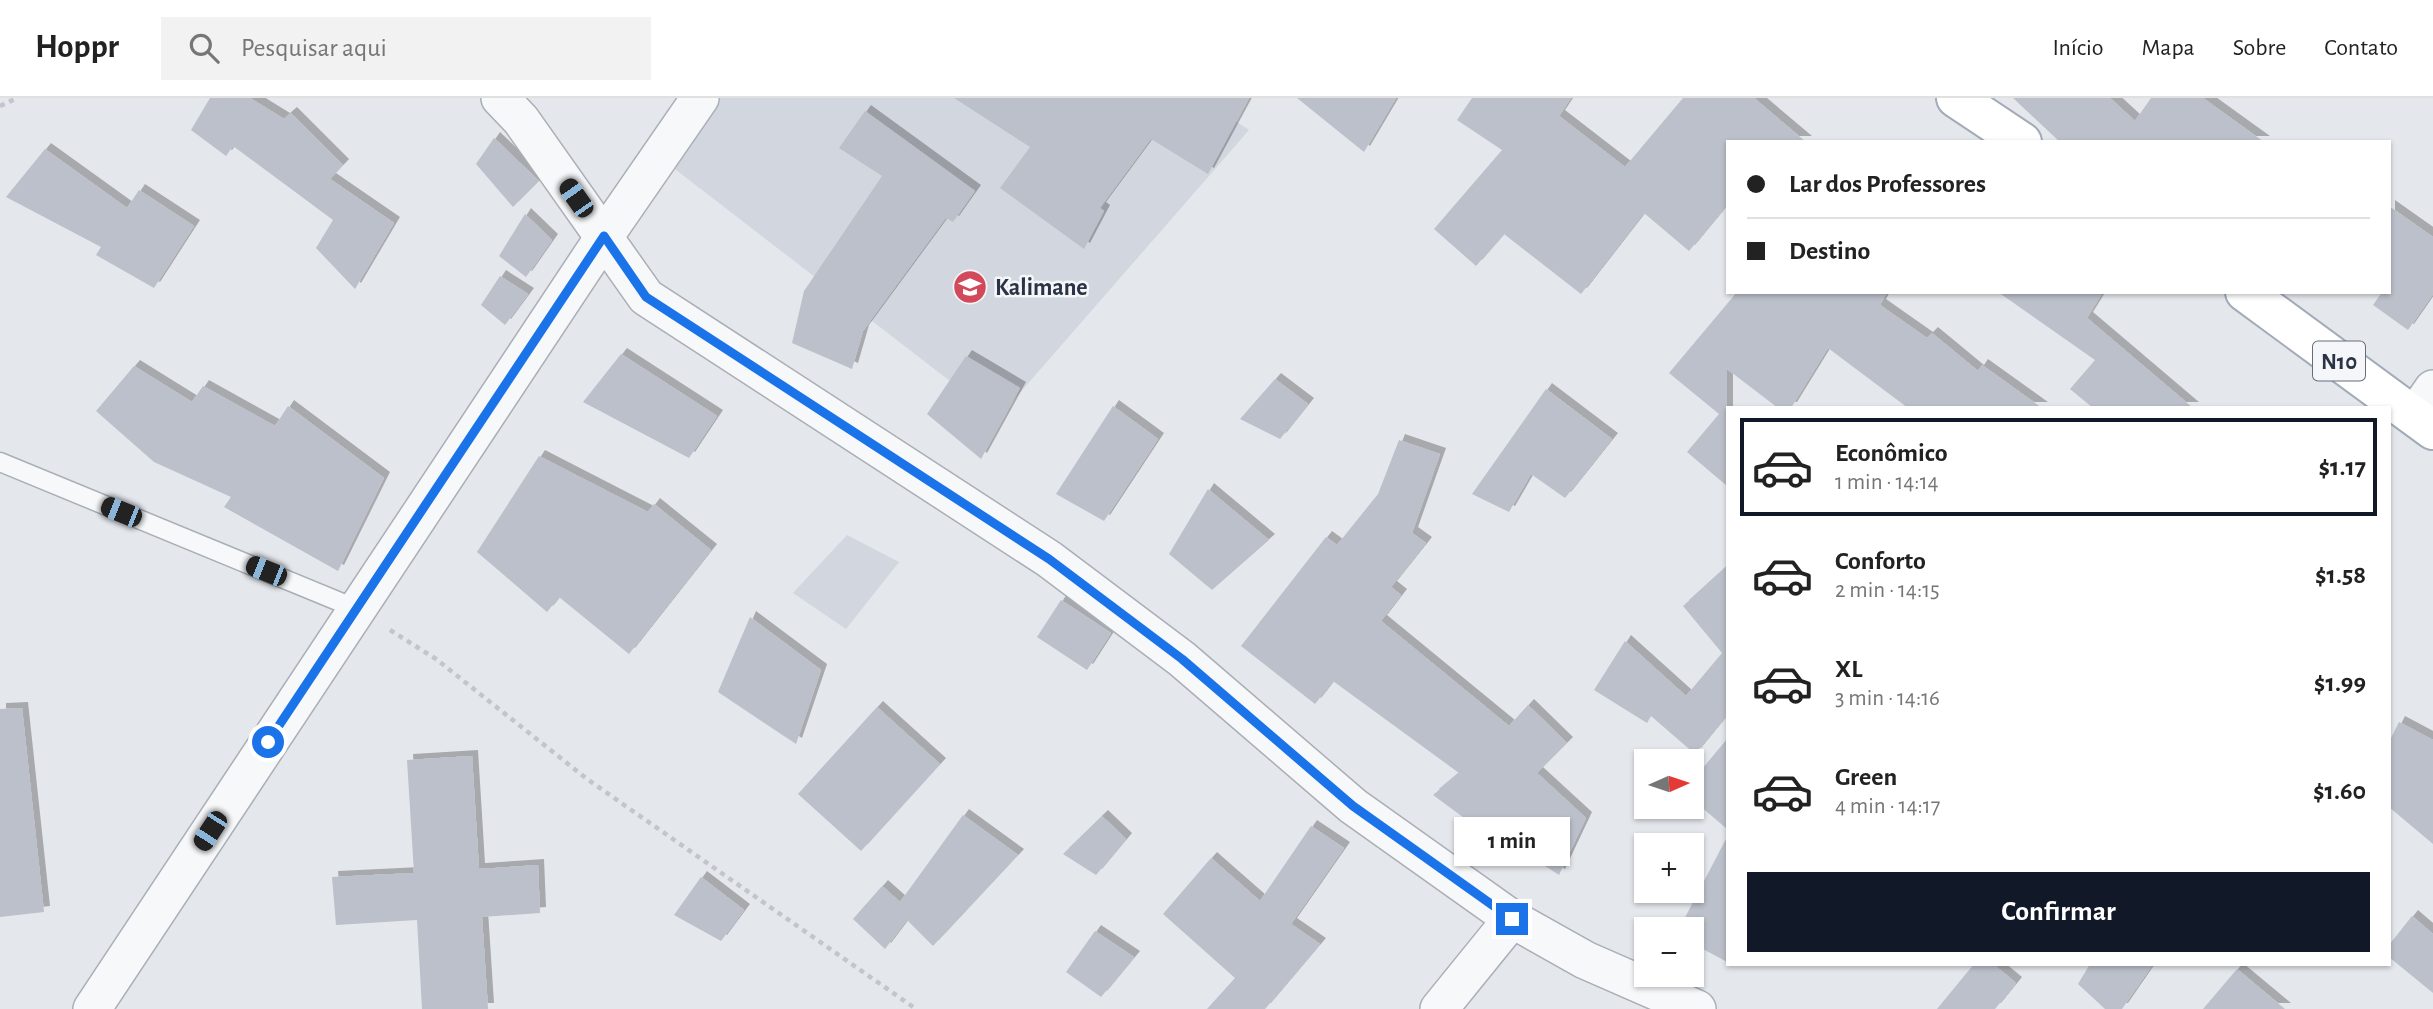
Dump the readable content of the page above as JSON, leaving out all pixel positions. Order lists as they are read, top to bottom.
{
  "streets": {
    "main road": ["N10"]
  },
  "places": {
    "school or university": ["Kalimane"]
  },
  "north": "right",
  "page": {
    "header": "Hoppr",
    "search": "Pesquisar aqui",
    "nav": [
      "Início",
      "Mapa",
      "Sobre",
      "Contato"
    ],
    "banner": ["Lar dos Professores", "Destino"],
    "list": [
      {
        "name": "Econômico",
        "note": "1 min · 14:14",
        "value": "$1.17"
      },
      {
        "name": "Conforto",
        "note": "2 min · 14:15",
        "value": "$1.58"
      },
      {
        "name": "XL",
        "note": "3 min · 14:16",
        "value": "$1.99"
      },
      {
        "name": "Green",
        "note": "4 min · 14:17",
        "value": "$1.60"
      }
    ],
    "map_buttons": ["+", "−"],
    "bubble": "1 min",
    "buttons": "Confirmar"
  }
}
